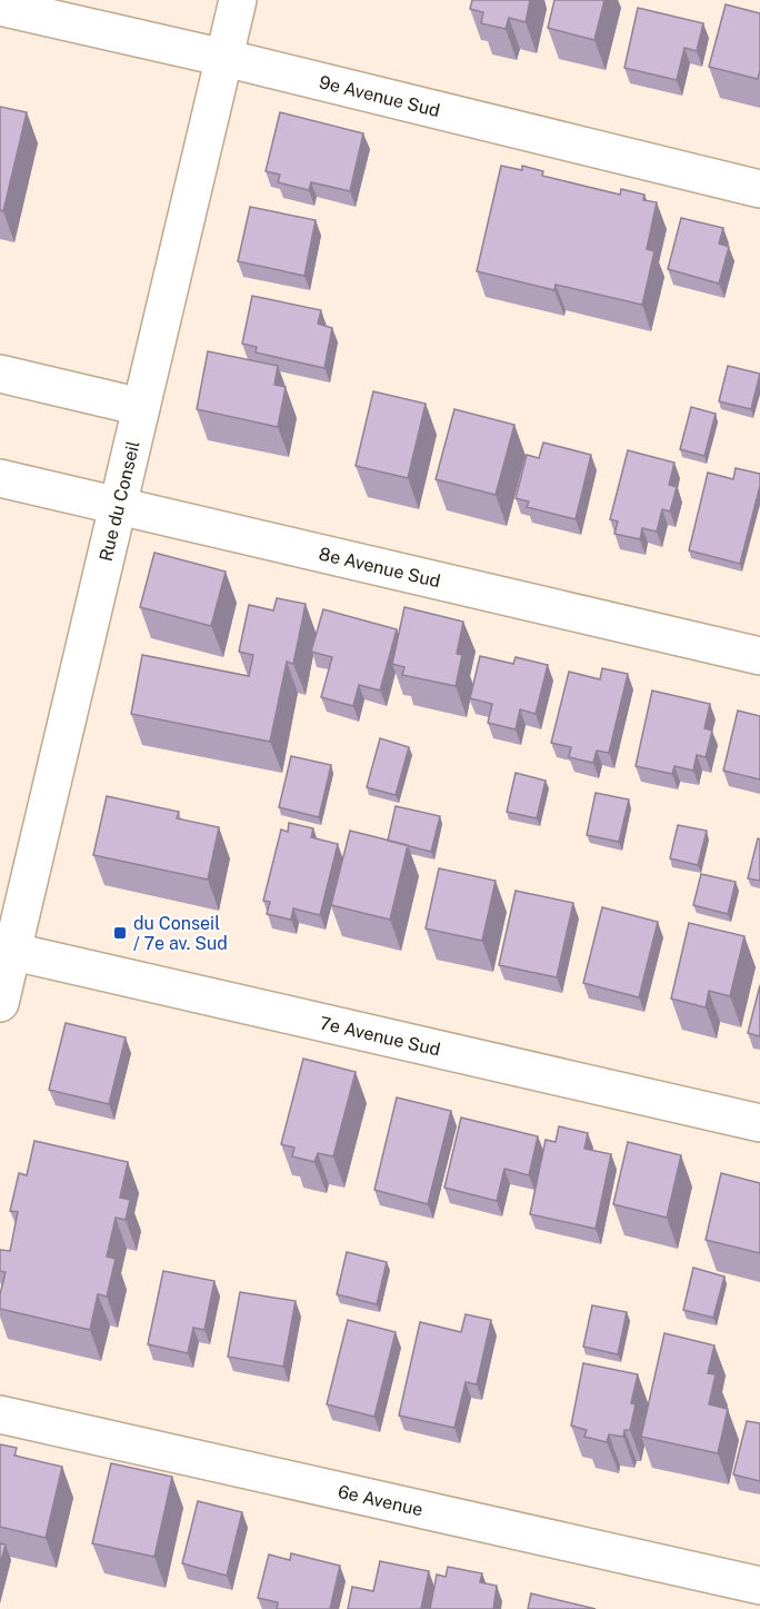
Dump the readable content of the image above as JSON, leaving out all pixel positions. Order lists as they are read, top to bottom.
{
  "streets": {
    "street": [
      "9e Avenue Sud",
      "Rue du Conseil",
      "8e Avenue Sud",
      "7e Avenue Sud",
      "6e Avenue"
    ]
  },
  "crossings": [
    ["9e Avenue Sud", "Rue du Conseil"],
    ["Rue du Conseil", "8e Avenue Sud"],
    ["Rue du Conseil", "7e Avenue Sud"]
  ],
  "places": {
    "transit": ["du Conseil / 7e av. Sud"]
  }
}
